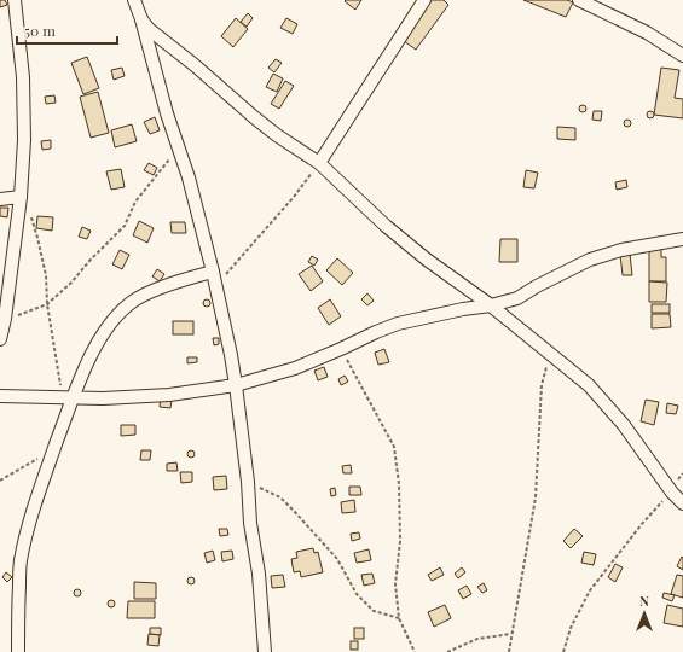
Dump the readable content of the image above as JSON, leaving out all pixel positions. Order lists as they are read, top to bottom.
{
  "scale_bar": "50 m",
  "north": "top"
}
